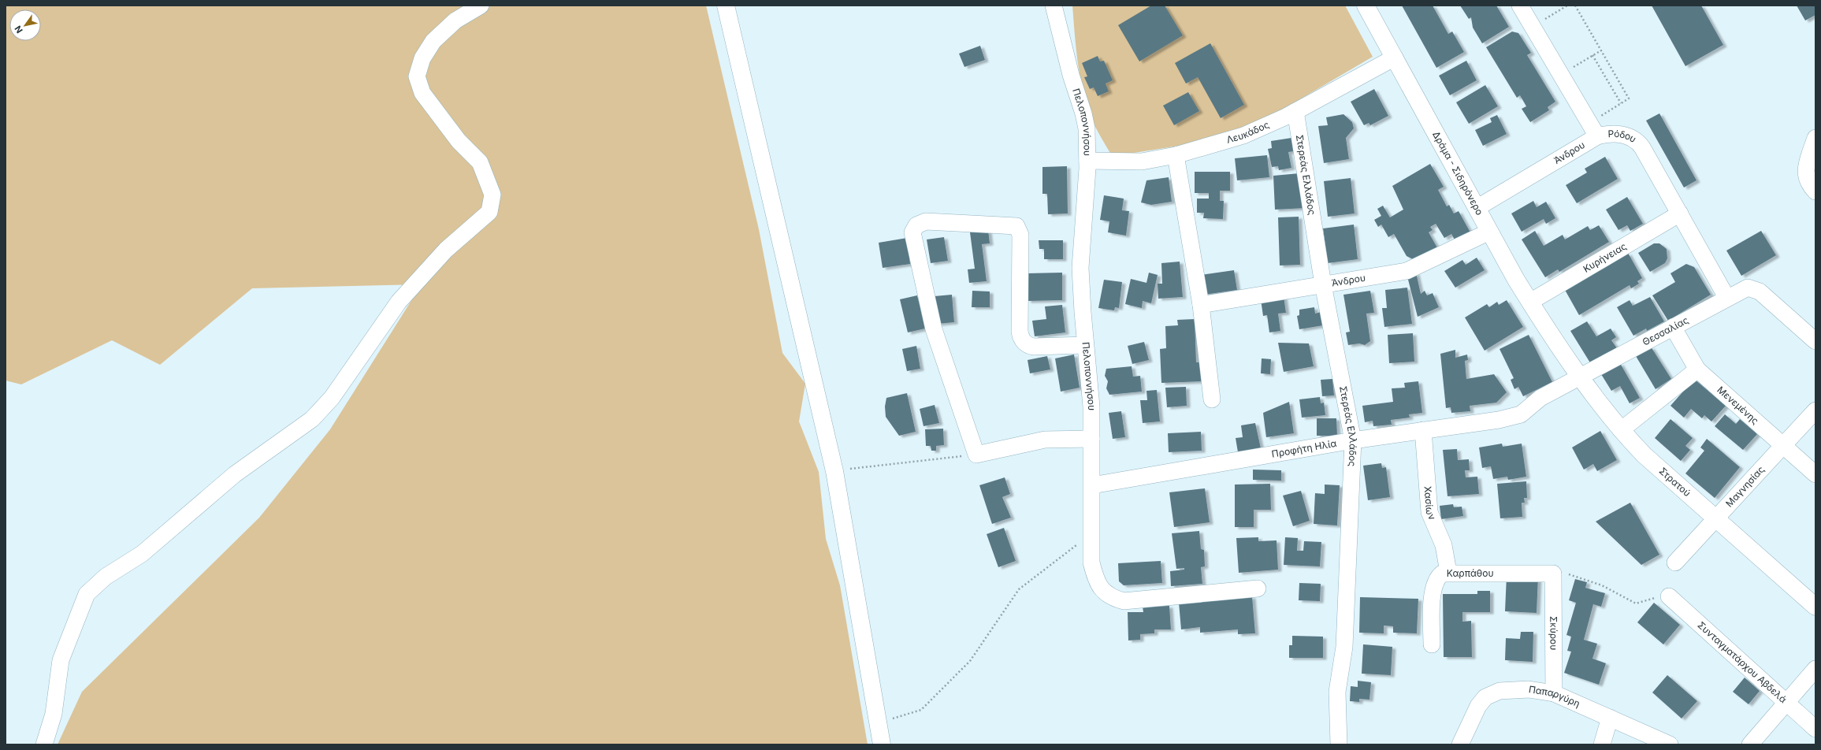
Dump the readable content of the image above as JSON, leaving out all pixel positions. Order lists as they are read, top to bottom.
{
  "streets": {
    "street": [
      "Πελοποννήσου",
      "Λευκάδος",
      "Ρόδου",
      "Άνδρου",
      "Δράμα - Σιδηρόνερο",
      "Στερεάς Ελλάδος",
      "Κυρήνειας",
      "Θεσσαλίας",
      "Μενεμένης",
      "Προφήτη Ηλία",
      "Στρατού",
      "Μαγνησίας",
      "Χασίων",
      "Καρπάθου",
      "Σκύρου",
      "Συνταγματάρχου Αβδελά",
      "Παπαργύρη"
    ]
  },
  "crossings": [
    ["Πελοποννήσου", "Λευκάδος"],
    ["Πελοποννήσου", "Προφήτη Ηλία"],
    ["Λευκάδος", "Δράμα - Σιδηρόνερο"],
    ["Λευκάδος", "Στερεάς Ελλάδος"],
    ["Ρόδου", "Άνδρου"],
    ["Ρόδου", "Κυρήνειας"],
    ["Ρόδου", "Θεσσαλίας"],
    ["Άνδρου", "Δράμα - Σιδηρόνερο"],
    ["Άνδρου", "Στερεάς Ελλάδος"],
    ["Δράμα - Σιδηρόνερο", "Κυρήνειας"],
    ["Δράμα - Σιδηρόνερο", "Στρατού"],
    ["Στερεάς Ελλάδος", "Προφήτη Ηλία"],
    ["Θεσσαλίας", "Μενεμένης"],
    ["Θεσσαλίας", "Προφήτη Ηλία"],
    ["Θεσσαλίας", "Στρατού"],
    ["Μενεμένης", "Μαγνησίας"],
    ["Προφήτη Ηλία", "Στρατού"],
    ["Προφήτη Ηλία", "Χασίων"],
    ["Στρατού", "Μαγνησίας"],
    ["Χασίων", "Καρπάθου"],
    ["Καρπάθου", "Σκύρου"],
    ["Σκύρου", "Παπαργύρη"]
  ],
  "north": "bottom left"
}
